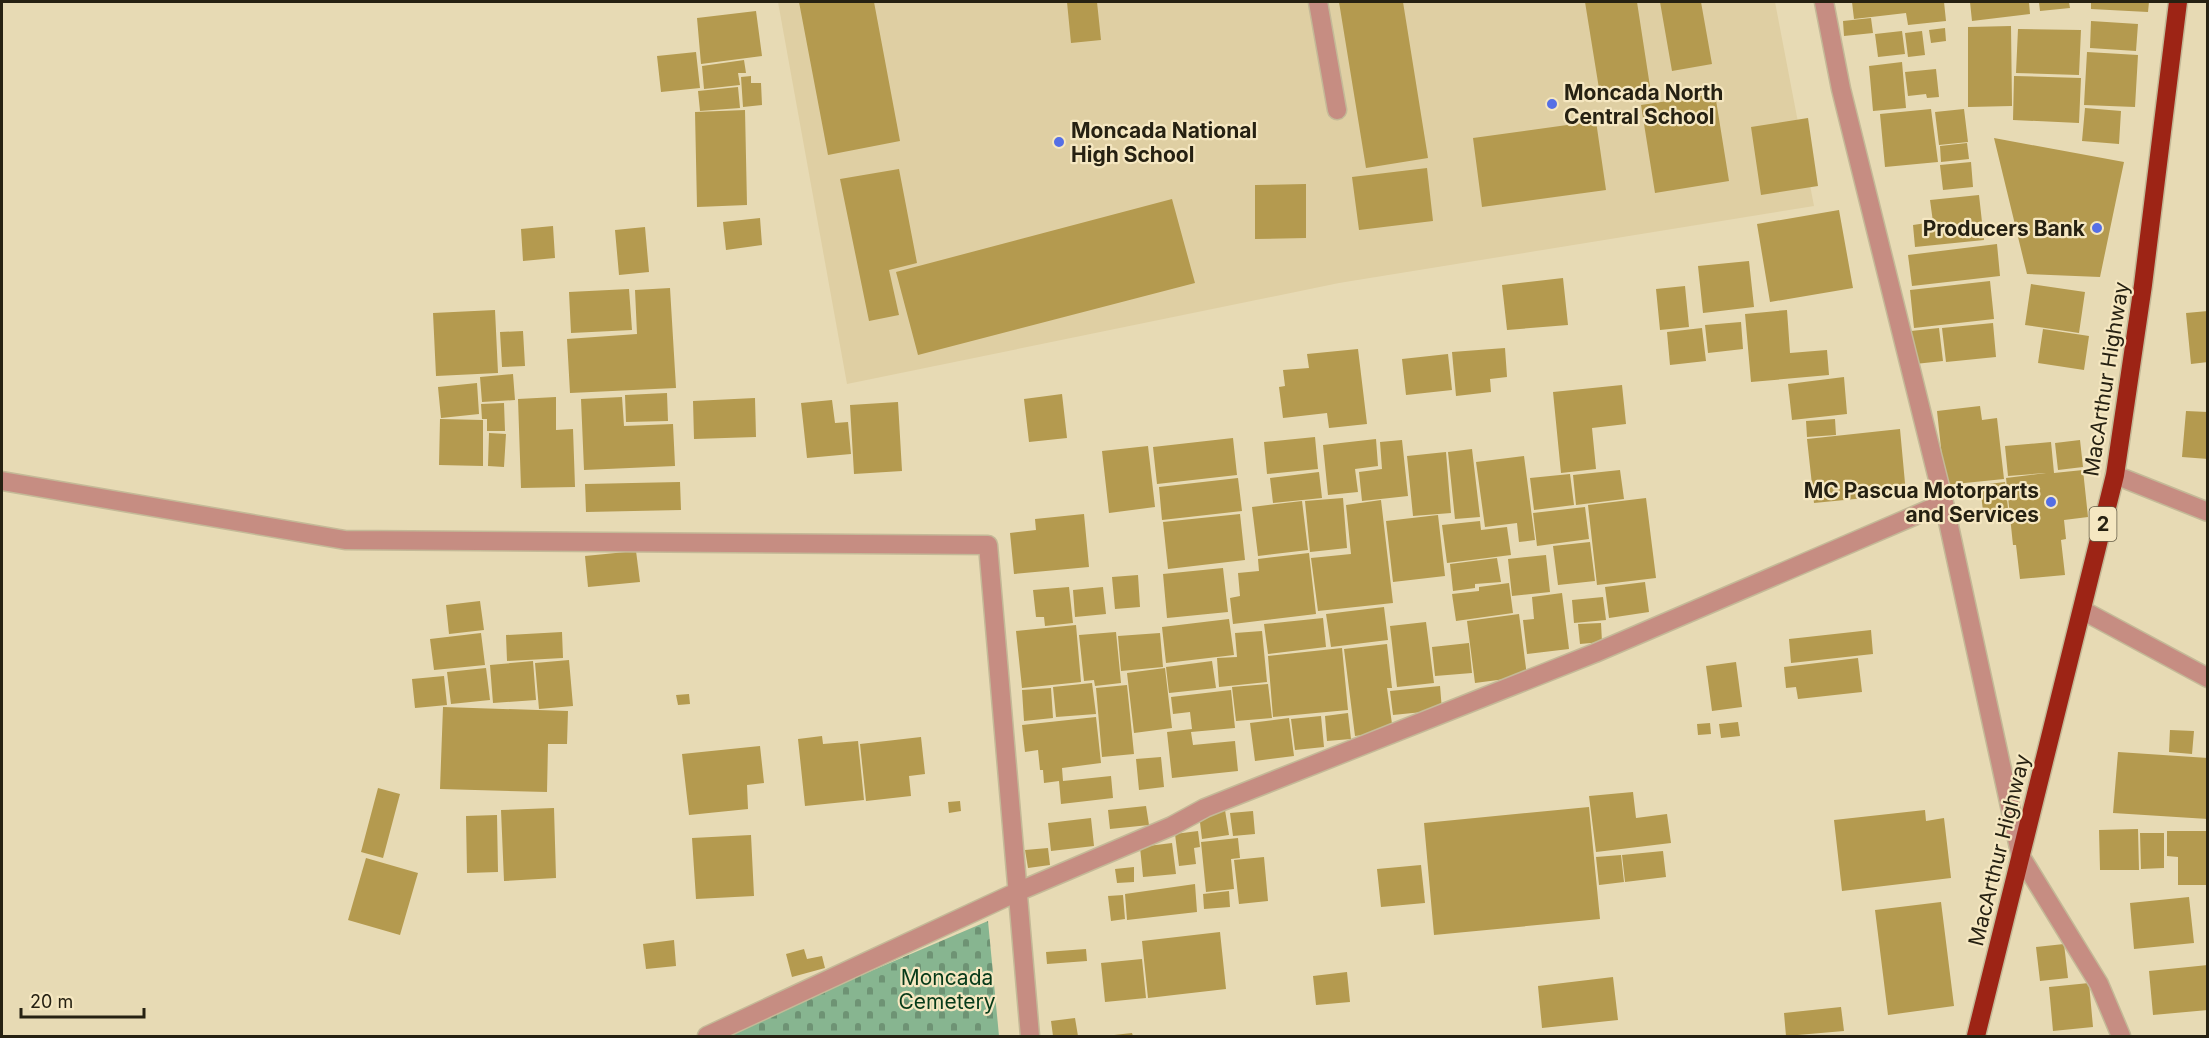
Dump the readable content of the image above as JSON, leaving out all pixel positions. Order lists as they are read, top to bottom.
{
  "streets": {
    "highway": ["MacArthur Highway", "2"]
  },
  "parks": ["Moncada Cemetery"],
  "places": [
    "Moncada North Central School",
    "Moncada National High School",
    "Producers Bank",
    "MC Pascua Motorparts and Services"
  ],
  "scale_bar": "20 m"
}
